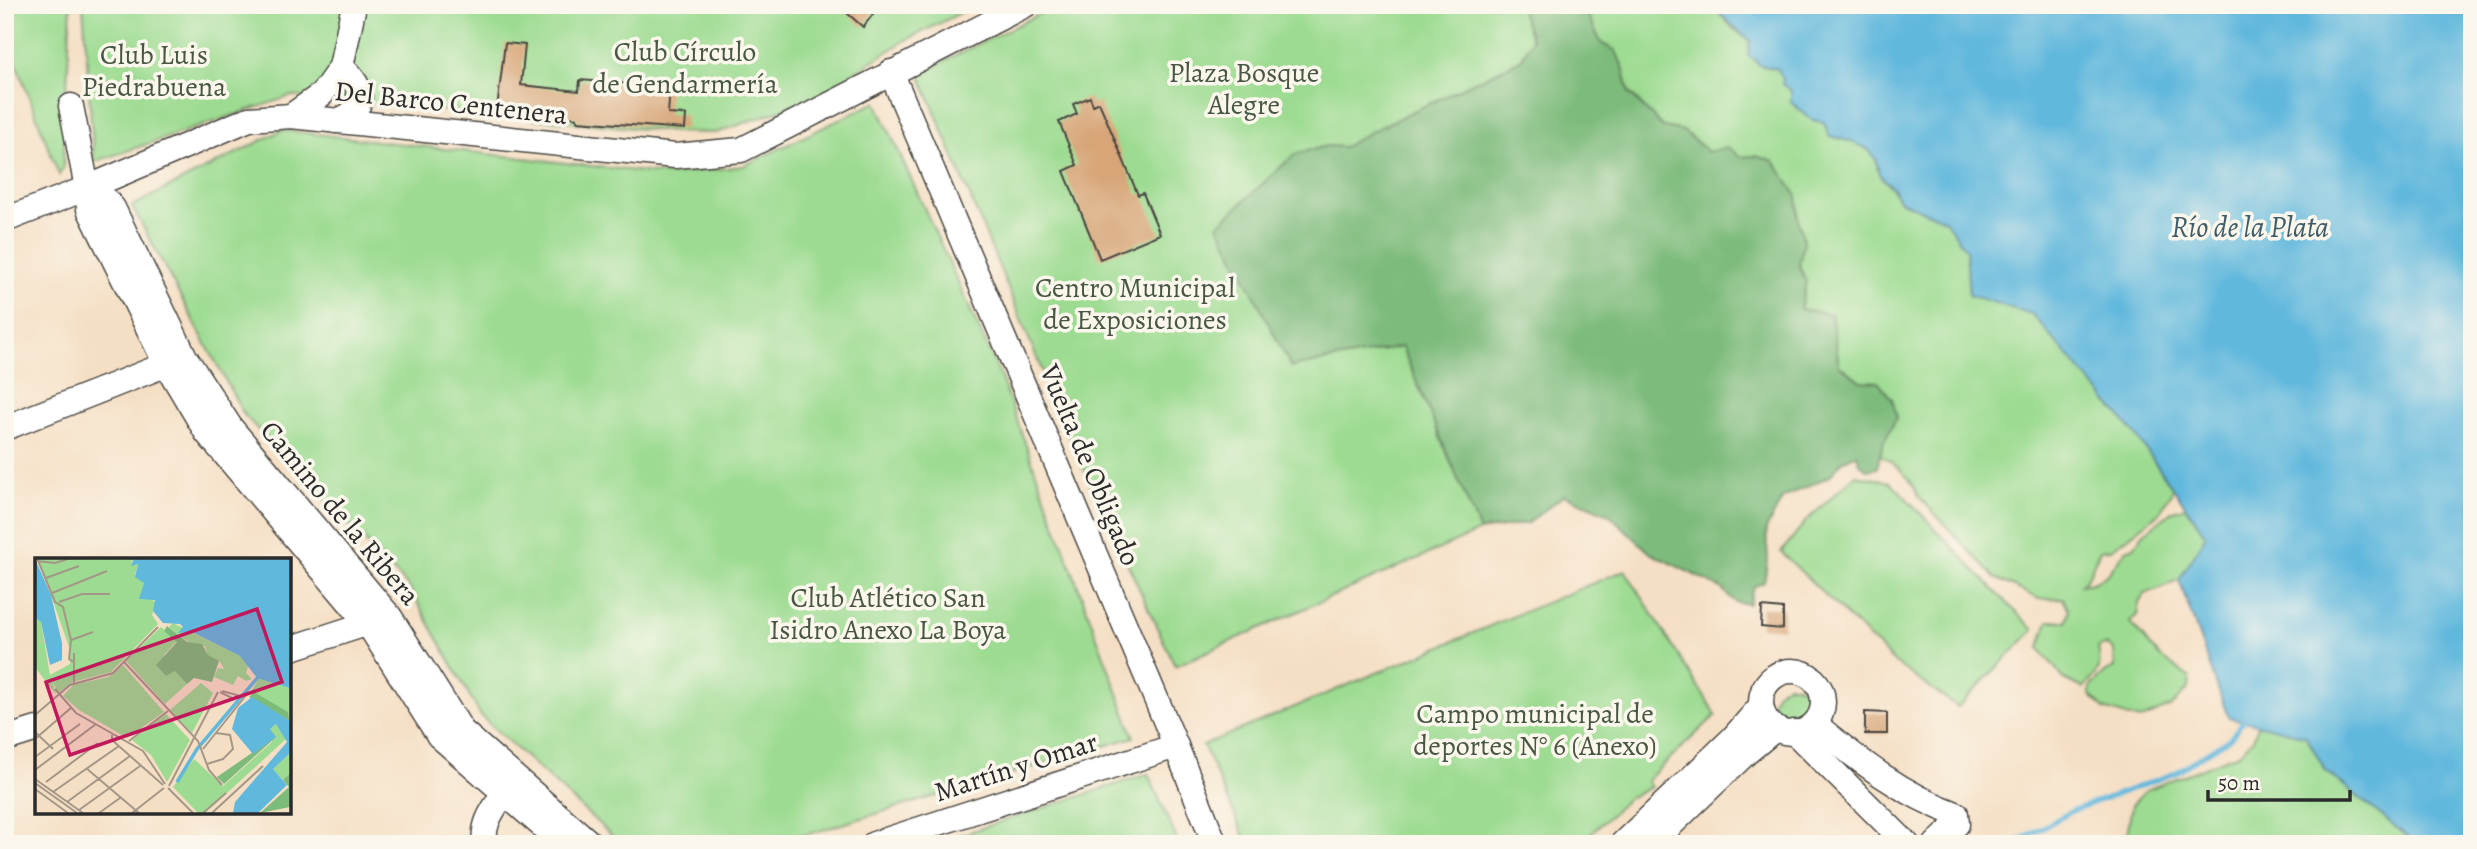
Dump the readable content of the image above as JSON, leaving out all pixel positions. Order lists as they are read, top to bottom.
{
  "streets": {
    "street": [
      "Del Barco Centenera",
      "Vuelta de Obligado",
      "Camino de la Ribera",
      "Martín y Omar"
    ]
  },
  "crossings": [
    ["Del Barco Centenera", "Vuelta de Obligado"],
    ["Del Barco Centenera", "Camino de la Ribera"],
    ["Vuelta de Obligado", "Martín y Omar"]
  ],
  "water": ["Río de la Plata"],
  "parks": [
    "Club Círculo de Gendarmería",
    "Club Luis Piedrabuena",
    "Plaza Bosque Alegre",
    "Centro Municipal de Exposiciones",
    "Club Atlético San Isidro Anexo La Boya",
    "Campo municipal de deportes N° 6 (Anexo)"
  ],
  "scale_bar": "50 m"
}
